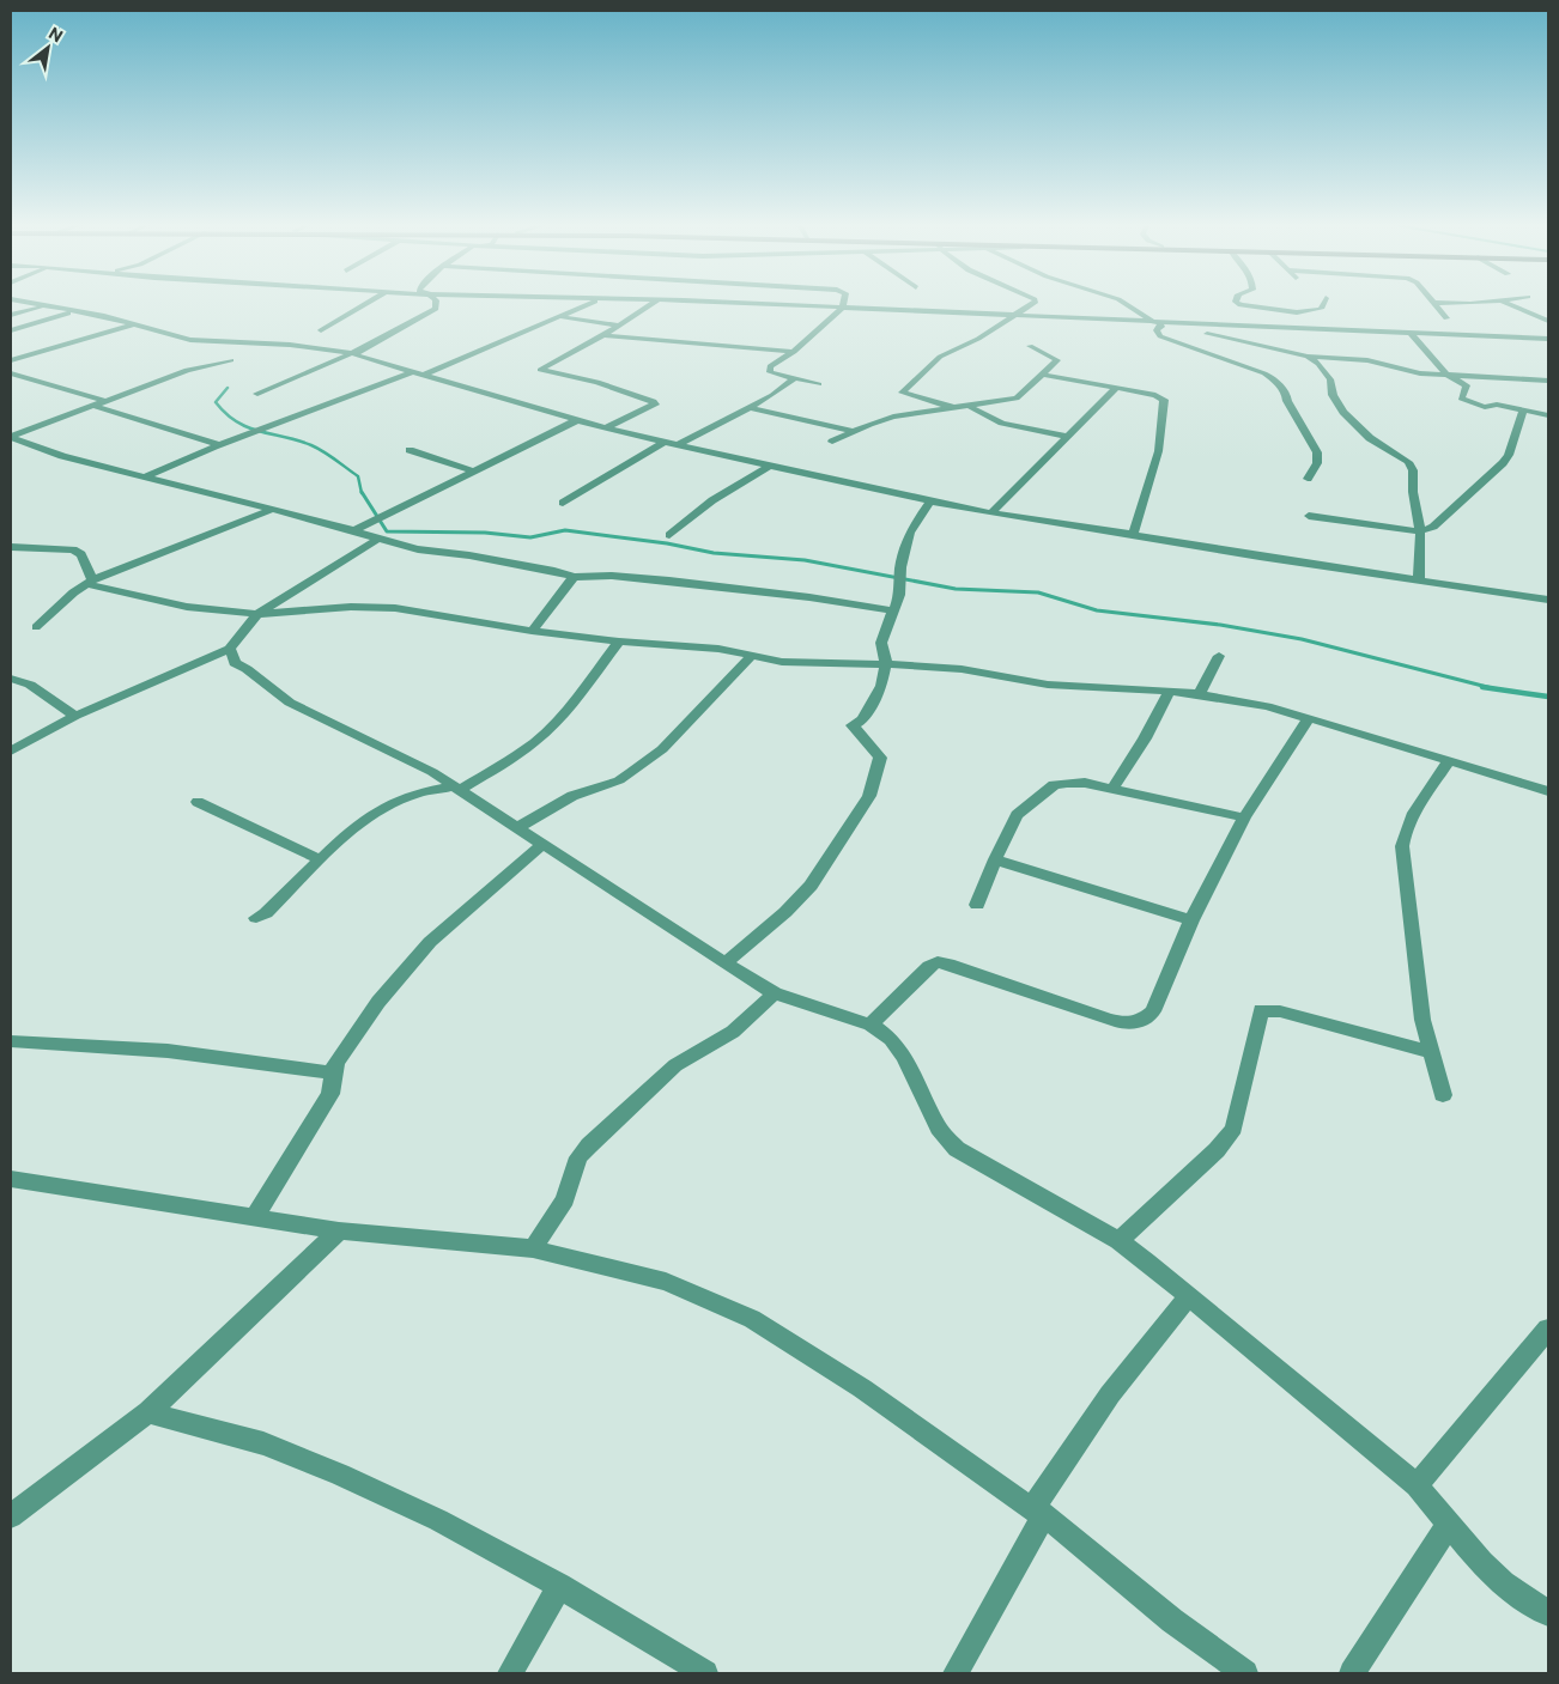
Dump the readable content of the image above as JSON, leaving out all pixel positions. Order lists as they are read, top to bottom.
{
  "north": "top right"
}
